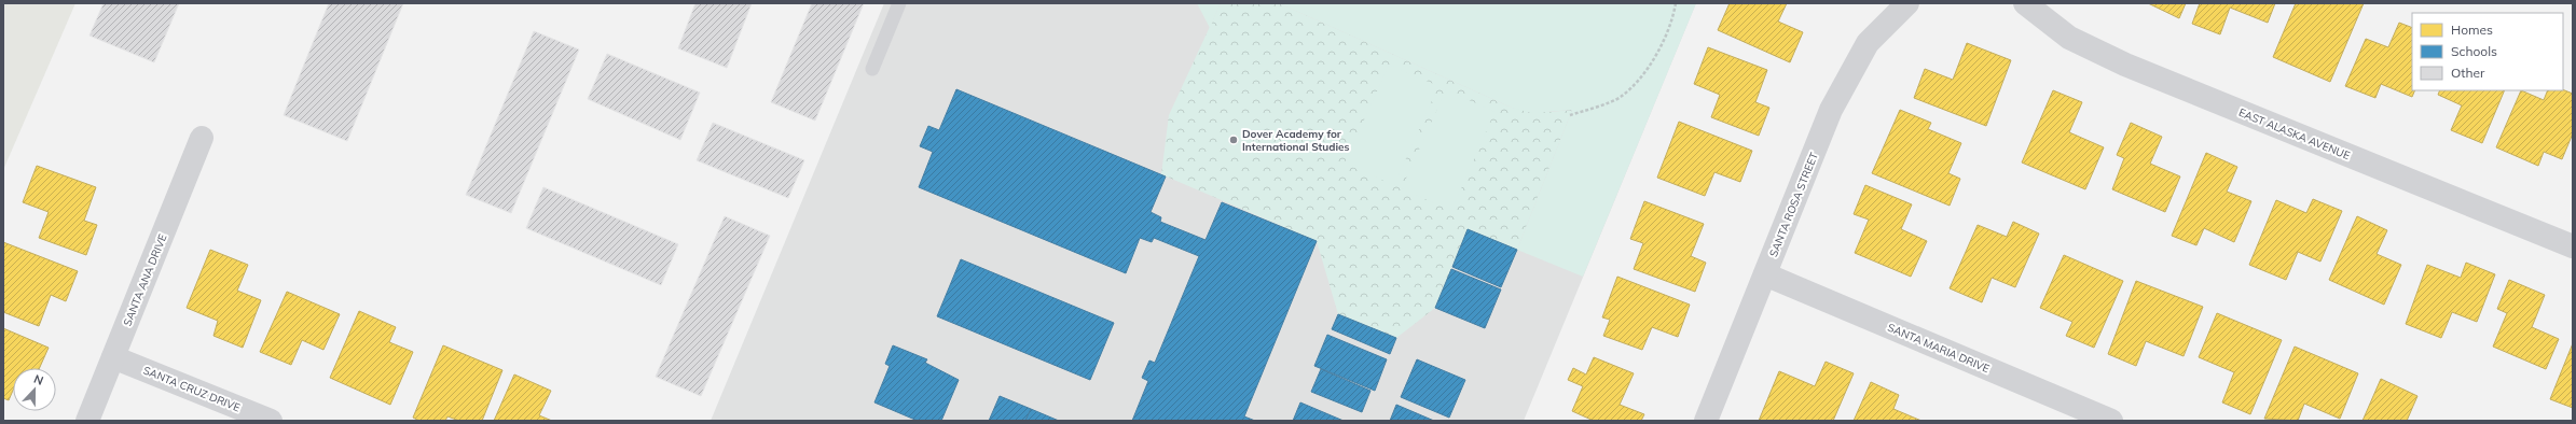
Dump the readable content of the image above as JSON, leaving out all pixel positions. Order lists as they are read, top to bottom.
{
  "streets": {
    "street": [
      "EAST ALASKA AVENUE",
      "SANTA ROSA STREET",
      "SANTA ANA DRIVE",
      "SANTA MARIA DRIVE",
      "SANTA CRUZ DRIVE"
    ]
  },
  "crossings": [
    ["SANTA ROSA STREET", "SANTA MARIA DRIVE"],
    ["SANTA ANA DRIVE", "SANTA CRUZ DRIVE"]
  ],
  "places": ["Dover Academy for International Studies"],
  "legend": ["Homes", "Schools", "Other"],
  "north": "top"
}
